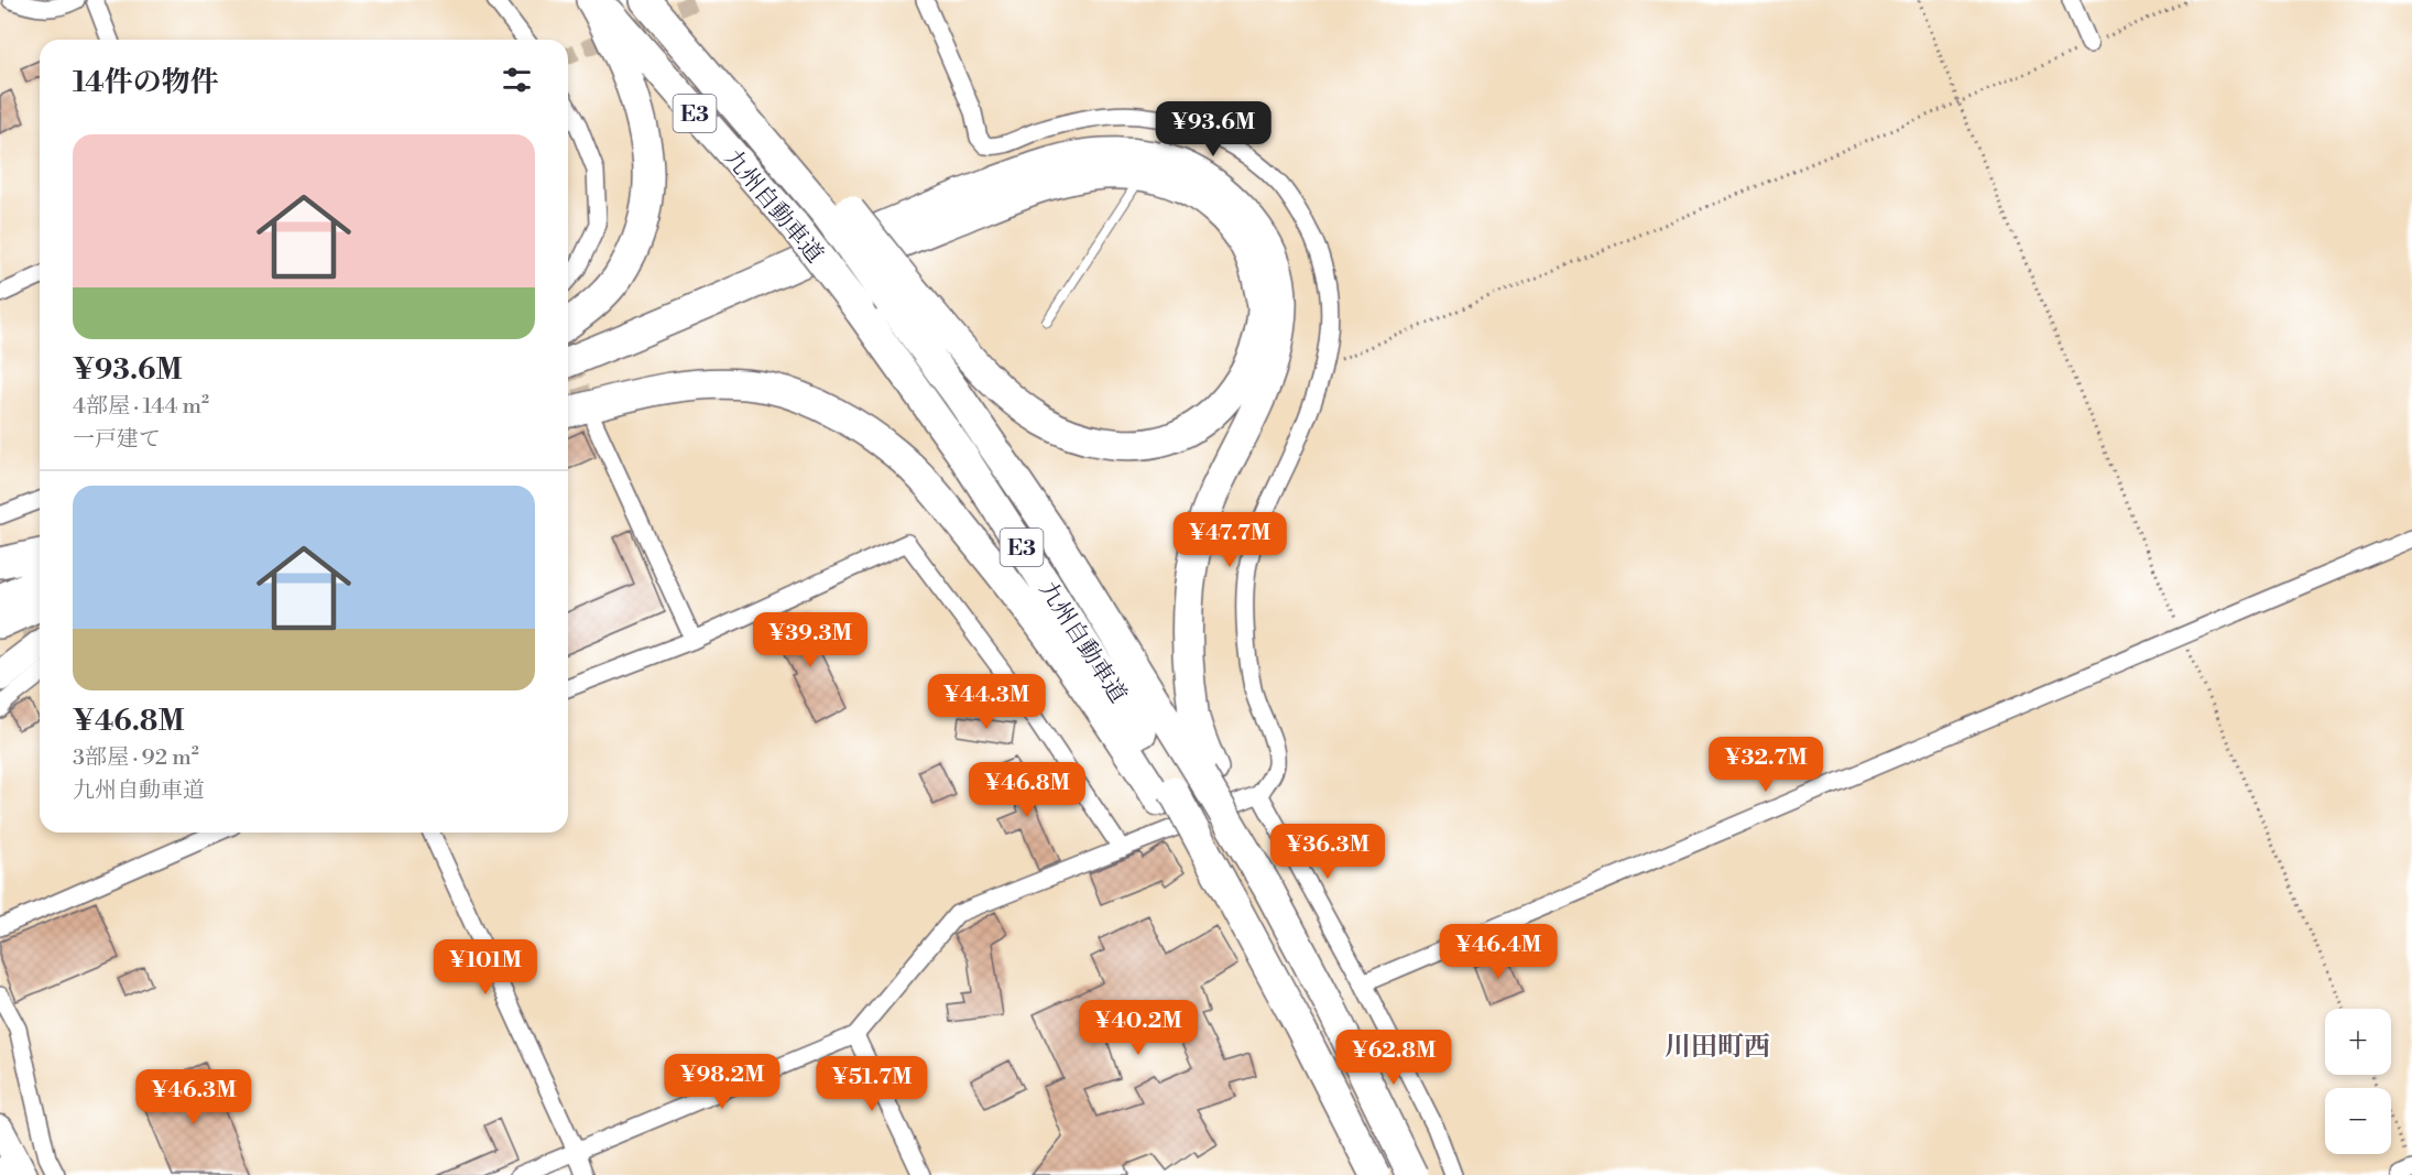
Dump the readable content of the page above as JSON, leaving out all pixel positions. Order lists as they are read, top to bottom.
{
  "streets": {
    "highway": ["E3", "九州自動車道"]
  },
  "districts": ["川田町西"],
  "page": {
    "heading": "14件の物件",
    "price": [
      "¥93.6M",
      "¥47.7M",
      "¥39.3M",
      "¥44.3M",
      "¥32.7M",
      "¥46.8M",
      "¥36.3M",
      "¥46.4M",
      "¥101M",
      "¥40.2M",
      "¥62.8M",
      "¥98.2M",
      "¥51.7M",
      "¥46.3M"
    ],
    "list": [
      {
        "name": "¥93.6M",
        "note": "4部屋 · 144 m² · 一戸建て"
      },
      {
        "name": "¥46.8M",
        "note": "3部屋 · 92 m² · 九州自動車道"
      }
    ],
    "map_buttons": ["+", "−"]
  }
}
